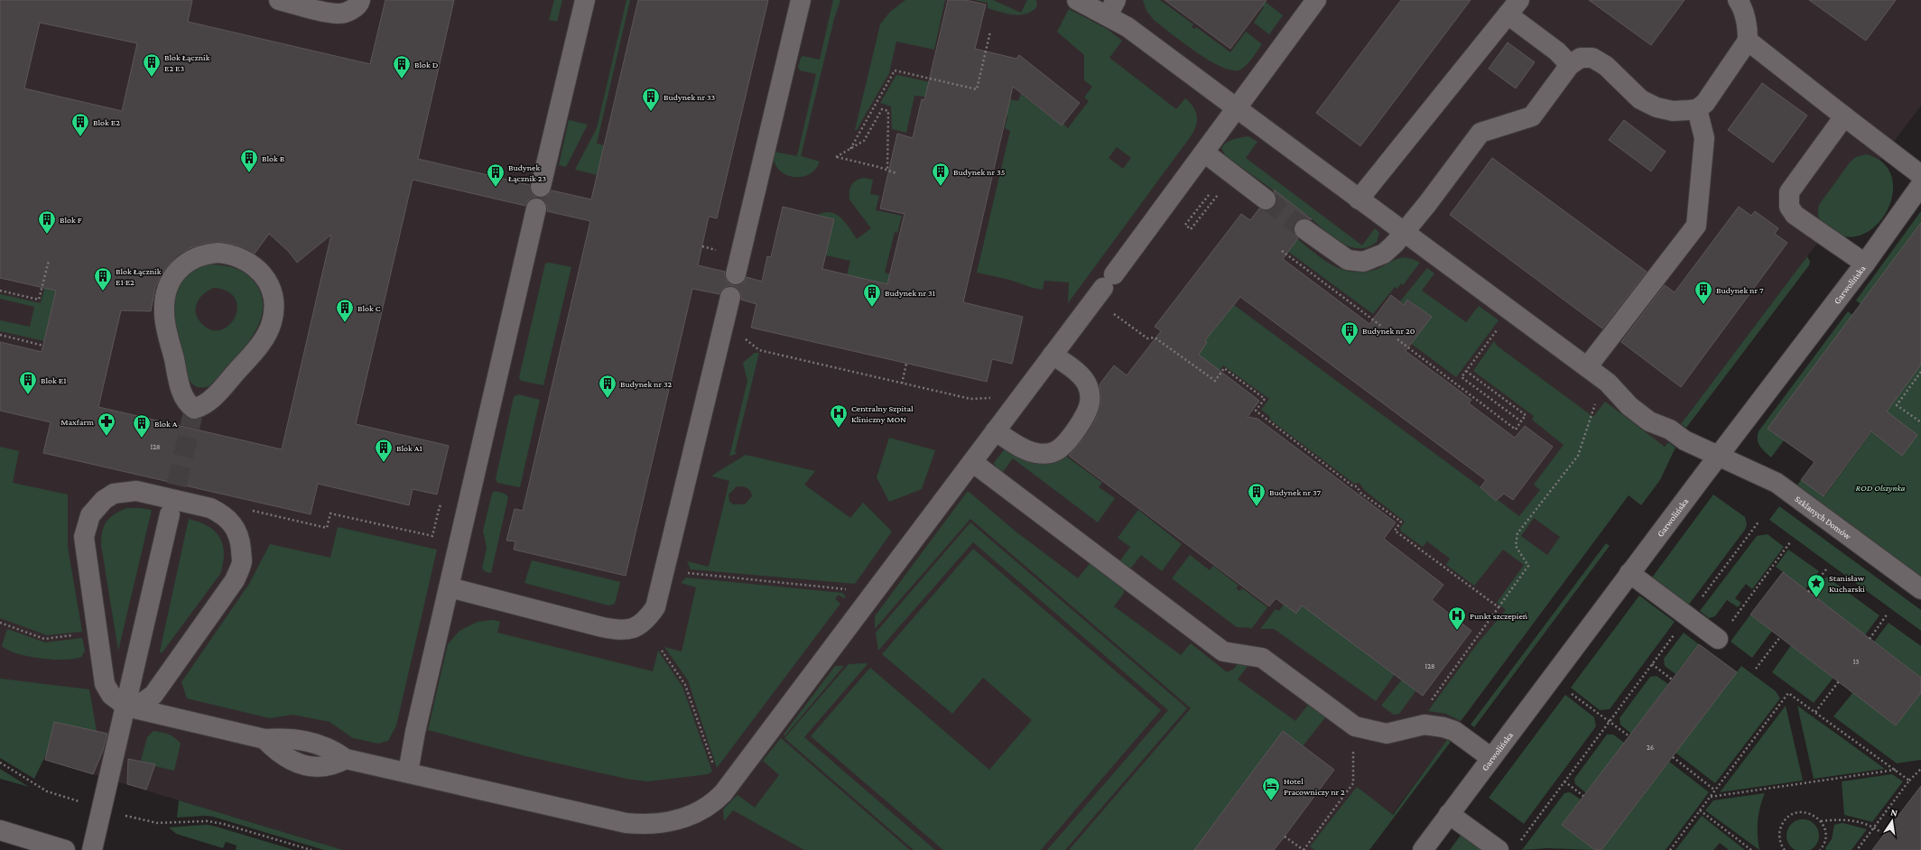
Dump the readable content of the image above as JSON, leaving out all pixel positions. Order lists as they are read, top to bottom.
{
  "streets": {
    "street": ["Garwolińska", "Szklanych Domów"]
  },
  "crossings": [
    ["Garwolińska", "Szklanych Domów"]
  ],
  "parks": ["ROD Olszynka"],
  "places": {
    "building": [
      "Blok Łącznik E2 E3",
      "Blok D",
      "Budynek nr 33",
      "Blok E2",
      "Blok B",
      "Budynek nr 35",
      "Budynek Łącznik 23",
      "Blok F",
      "Blok Łącznik E1 E2",
      "Budynek nr 7",
      "Budynek nr 31",
      "Blok C",
      "Budynek nr 20",
      "Blok E1",
      "Budynek nr 32",
      "Blok A",
      "Blok A1",
      "Budynek nr 37"
    ],
    "hospital": ["Centralny Szpital Kliniczny MON", "Punkt szczepień"],
    "pharmacy": ["Maxfarm"],
    "place": ["Stanisław Kucharski"],
    "hotel": ["Hotel Pracowniczy nr 2"]
  },
  "house_numbers": [
    "128",
    "13",
    "128",
    "26"
  ],
  "north": "top"
}
